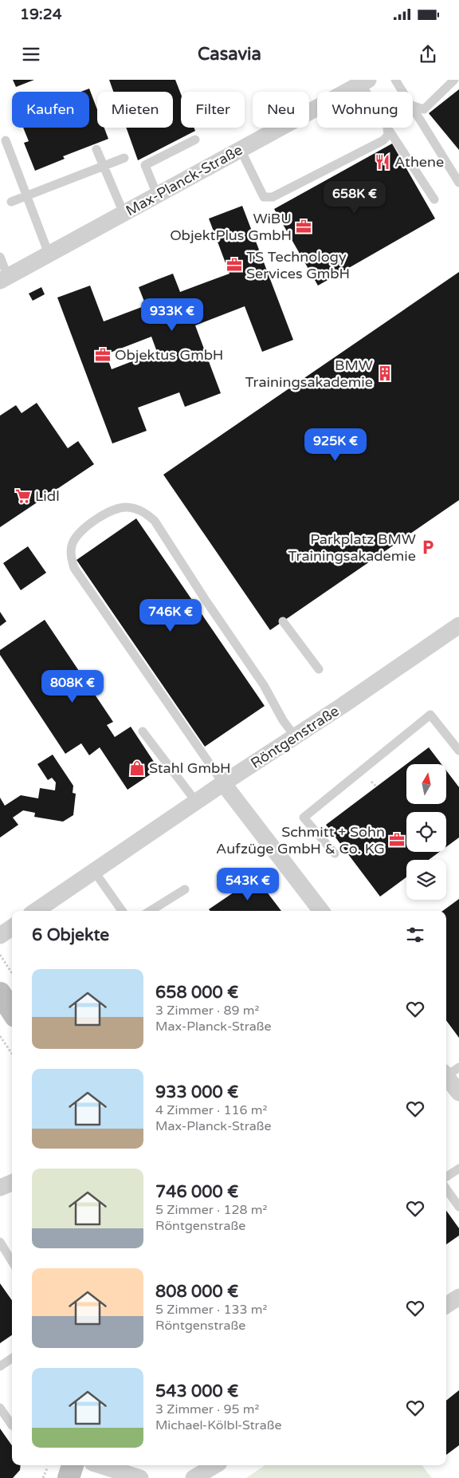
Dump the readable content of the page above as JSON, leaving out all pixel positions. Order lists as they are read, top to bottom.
{
  "streets": {
    "street": ["Max-Planck-Straße", "Röntgenstraße"]
  },
  "places": {
    "restaurant": ["Athene"],
    "office": [
      "WiBU ObjektPlus GmbH",
      "TS Technology Services GmbH",
      "Objektus GmbH",
      "Schmitt + Sohn Aufzüge GmbH & Co. KG"
    ],
    "building": ["BMW Trainingsakademie"],
    "supermarket": ["Lidl"],
    "parking": ["Parkplatz BMW Trainingsakademie"],
    "shop": ["Stahl GmbH"]
  },
  "north": "top",
  "page": {
    "status": "19:24",
    "header": "Casavia",
    "chip": [
      "Kaufen",
      "Mieten",
      "Filter",
      "Neu",
      "Wohnung"
    ],
    "price": [
      "658K €",
      "933K €",
      "925K €",
      "746K €",
      "808K €",
      "543K €"
    ],
    "heading": "6 Objekte",
    "list": [
      {
        "name": "658 000 €",
        "note": "3 Zimmer · 89 m² · Max-Planck-Straße"
      },
      {
        "name": "933 000 €",
        "note": "4 Zimmer · 116 m² · Max-Planck-Straße"
      },
      {
        "name": "746 000 €",
        "note": "5 Zimmer · 128 m² · Röntgenstraße"
      },
      {
        "name": "808 000 €",
        "note": "5 Zimmer · 133 m² · Röntgenstraße"
      },
      {
        "name": "543 000 €",
        "note": "3 Zimmer · 95 m² · Michael-Kölbl-Straße"
      }
    ]
  }
}
